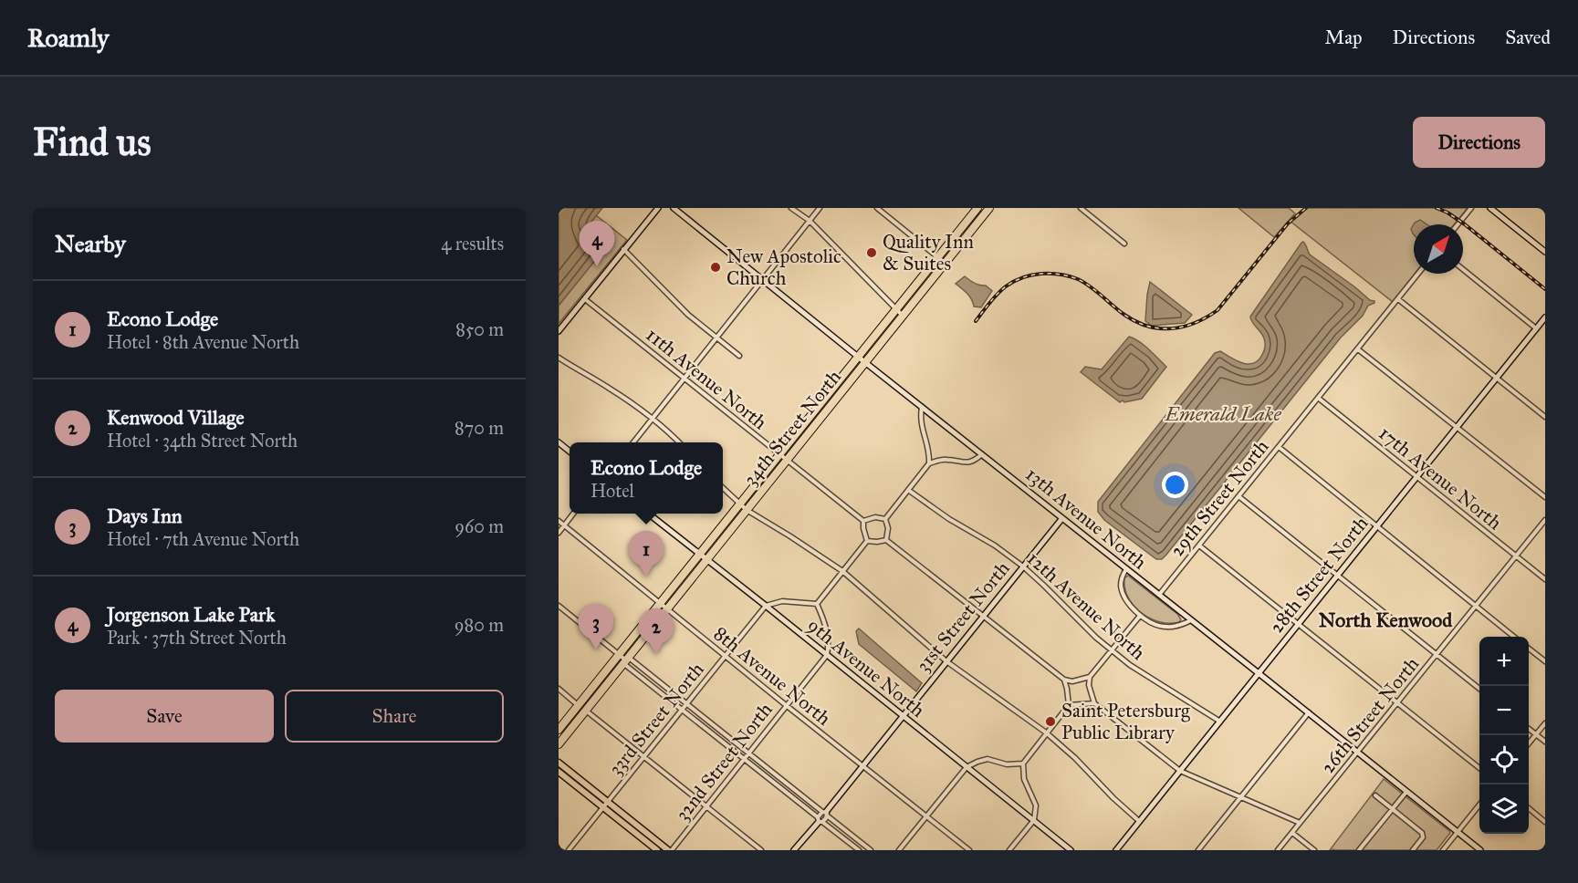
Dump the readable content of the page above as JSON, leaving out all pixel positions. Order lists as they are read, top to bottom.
{
  "streets": {
    "highway": ["34th Street North"],
    "street": [
      "11th Avenue North",
      "17th Avenue North",
      "29th Street North",
      "13th Avenue North",
      "28th Street North",
      "12th Avenue North",
      "31st Street North",
      "9th Avenue North",
      "8th Avenue North",
      "26th Street North",
      "33rd Street North",
      "32nd Street North"
    ]
  },
  "crossings": [
    ["11th Avenue North", "34th Street North"],
    ["34th Street North", "13th Avenue North"],
    ["34th Street North", "9th Avenue North"],
    ["34th Street North", "8th Avenue North"],
    ["17th Avenue North", "29th Street North"],
    ["17th Avenue North", "28th Street North"],
    ["17th Avenue North", "26th Street North"],
    ["29th Street North", "13th Avenue North"],
    ["13th Avenue North", "28th Street North"],
    ["13th Avenue North", "31st Street North"],
    ["13th Avenue North", "26th Street North"],
    ["28th Street North", "12th Avenue North"],
    ["12th Avenue North", "31st Street North"],
    ["31st Street North", "9th Avenue North"],
    ["31st Street North", "8th Avenue North"],
    ["9th Avenue North", "33rd Street North"],
    ["9th Avenue North", "32nd Street North"],
    ["8th Avenue North", "33rd Street North"],
    ["8th Avenue North", "32nd Street North"]
  ],
  "districts": ["North Kenwood"],
  "water": ["Emerald Lake"],
  "places": ["Quality Inn & Suites", "New Apostolic Church", "Saint Petersburg Public Library"],
  "north": "top right",
  "page": {
    "header": "Roamly",
    "nav": ["Map", "Directions", "Saved"],
    "buttons": [
      "Directions",
      ["Save", "Share"]
    ],
    "title": "Find us",
    "heading": ["Nearby", "4 results"],
    "pins": [
      "4",
      "1",
      "3",
      "2"
    ],
    "list": [
      {
        "mark": "1",
        "name": "Econo Lodge",
        "note": "Hotel · 8th Avenue North",
        "value": "850 m"
      },
      {
        "mark": "2",
        "name": "Kenwood Village",
        "note": "Hotel · 34th Street North",
        "value": "870 m"
      },
      {
        "mark": "3",
        "name": "Days Inn",
        "note": "Hotel · 7th Avenue North",
        "value": "960 m"
      },
      {
        "mark": "4",
        "name": "Jorgenson Lake Park",
        "note": "Park · 37th Street North",
        "value": "980 m"
      }
    ],
    "popup": ["Econo Lodge", "Hotel"],
    "map_buttons": ["+", "−"]
  }
}
